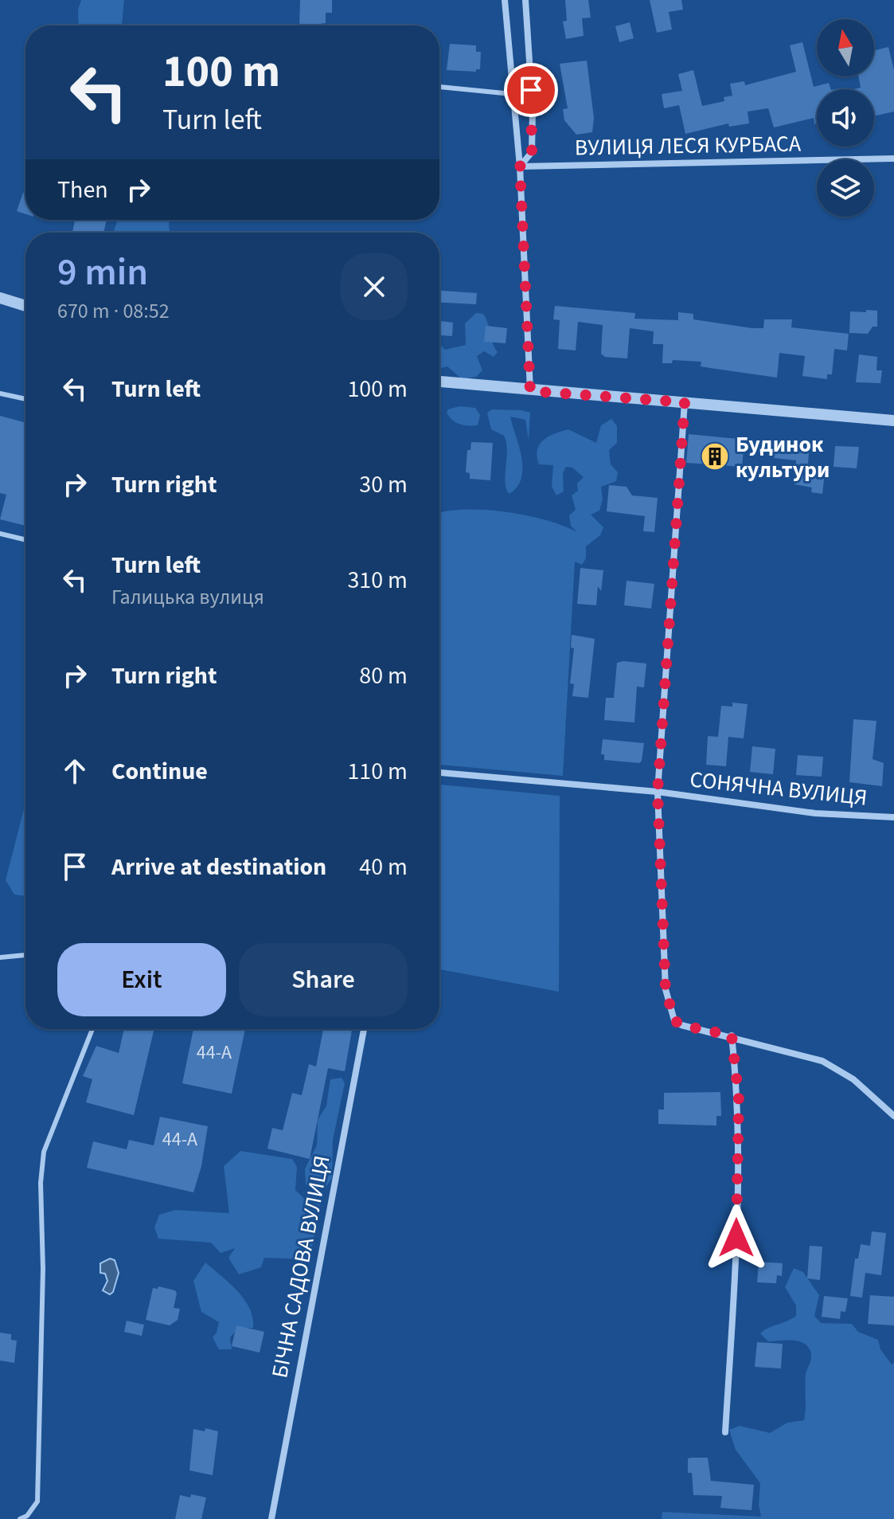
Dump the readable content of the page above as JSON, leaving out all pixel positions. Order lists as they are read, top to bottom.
{
  "streets": {
    "street": ["ВУЛИЦЯ ЛЕСЯ КУРБАСА", "СОНЯЧНА ВУЛИЦЯ", "БІЧНА САДОВА ВУЛИЦЯ"]
  },
  "places": {
    "building": ["Будинок культури"]
  },
  "house_numbers": ["44-А", "44-А"],
  "north": "top",
  "page": {
    "turn": ["100 m", "Turn left"],
    "then": "Then",
    "heading": ["9 min", "670 m · 08:52"],
    "list": [
      {
        "name": "Turn left",
        "value": "100 m"
      },
      {
        "name": "Turn right",
        "value": "30 m"
      },
      {
        "name": "Turn left",
        "note": "Галицька вулиця",
        "value": "310 m"
      },
      {
        "name": "Turn right",
        "value": "80 m"
      },
      {
        "name": "Continue",
        "value": "110 m"
      },
      {
        "name": "Arrive at destination",
        "value": "40 m"
      }
    ],
    "buttons": ["Exit", "Share"]
  }
}
